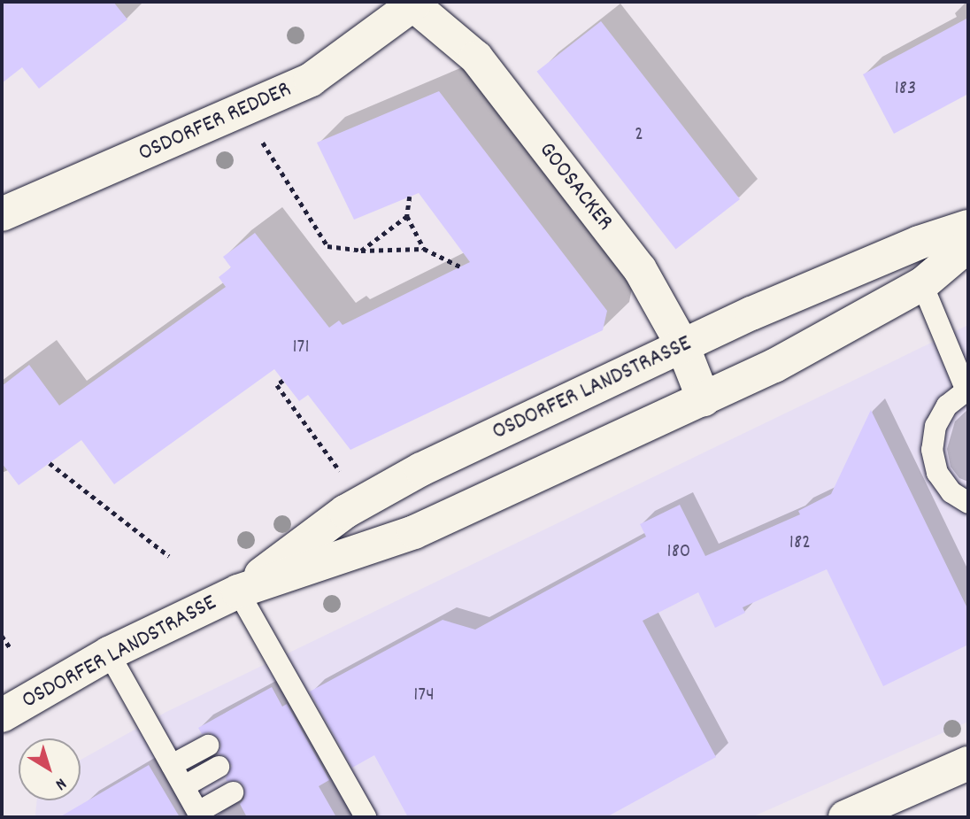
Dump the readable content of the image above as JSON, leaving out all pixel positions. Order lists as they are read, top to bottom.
{
  "streets": {
    "main road": ["OSDORFER REDDER", "GOOSACKER", "OSDORFER LANDSTRASSE"]
  },
  "crossings": [
    ["OSDORFER REDDER", "GOOSACKER"],
    ["GOOSACKER", "OSDORFER LANDSTRASSE"]
  ],
  "house_numbers": [
    "183",
    "2",
    "171",
    "182",
    "180",
    "174"
  ],
  "north": "bottom right"
}
